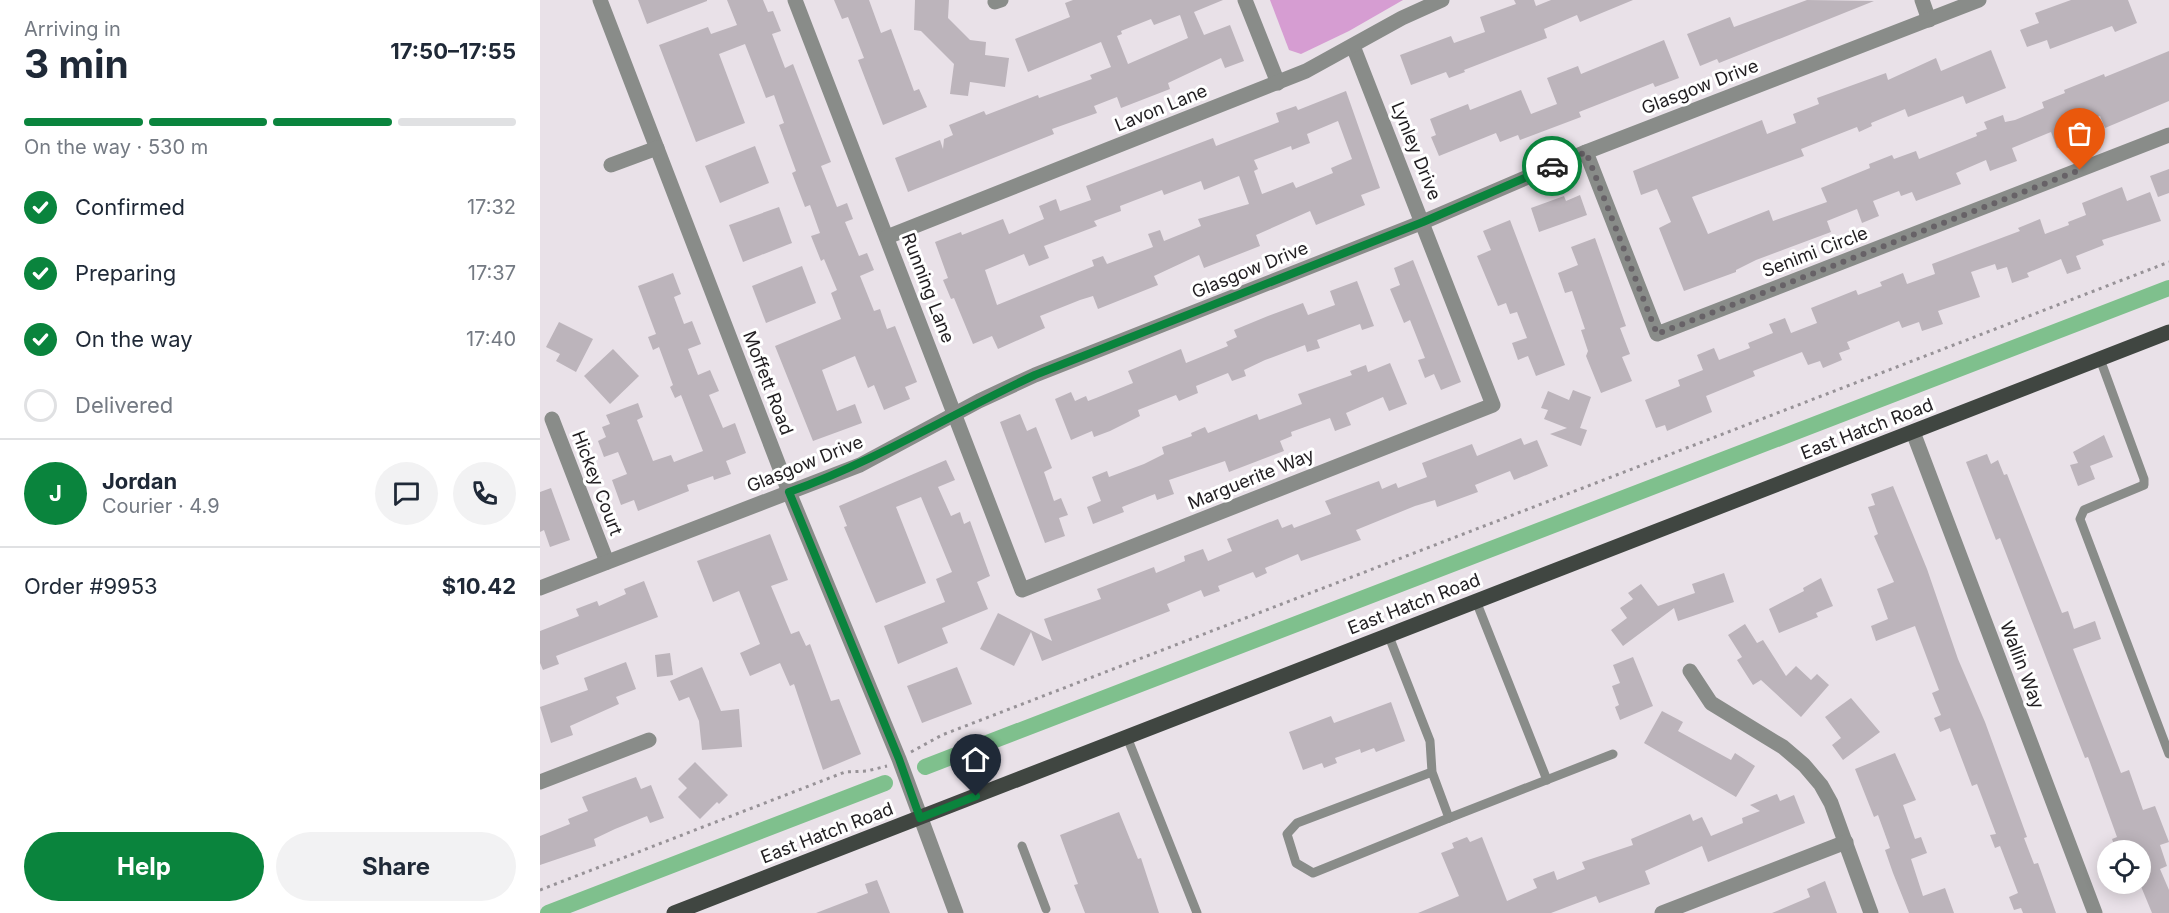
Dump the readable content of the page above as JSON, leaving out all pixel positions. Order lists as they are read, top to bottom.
{
  "streets": {
    "main road": ["East Hatch Road"],
    "street": [
      "Glasgow Drive",
      "Lavon Lane",
      "Lynley Drive",
      "Senimi Circle",
      "Running Lane",
      "Moffett Road",
      "Marguerite Way",
      "Hickey Court",
      "Wallin Way"
    ]
  },
  "crossings": [
    ["Glasgow Drive", "Lynley Drive"],
    ["Glasgow Drive", "Senimi Circle"],
    ["Glasgow Drive", "Running Lane"],
    ["Glasgow Drive", "Moffett Road"],
    ["Glasgow Drive", "Hickey Court"],
    ["Lavon Lane", "Lynley Drive"],
    ["Lavon Lane", "Running Lane"],
    ["Lynley Drive", "Marguerite Way"],
    ["Running Lane", "Marguerite Way"],
    ["Moffett Road", "East Hatch Road"],
    ["East Hatch Road", "Wallin Way"]
  ],
  "page": {
    "heading": ["3 min", "Arriving in", "17:50–17:55"],
    "panel": [
      "Jordan",
      "Courier · 4.9",
      "Order #9953",
      "$10.42"
    ],
    "bar": "On the way · 530 m",
    "list": [
      ["Confirmed", "17:32"],
      ["Preparing", "17:37"],
      ["On the way", "17:40"],
      "Delivered"
    ],
    "round": "J",
    "buttons": ["Help", "Share"]
  }
}
